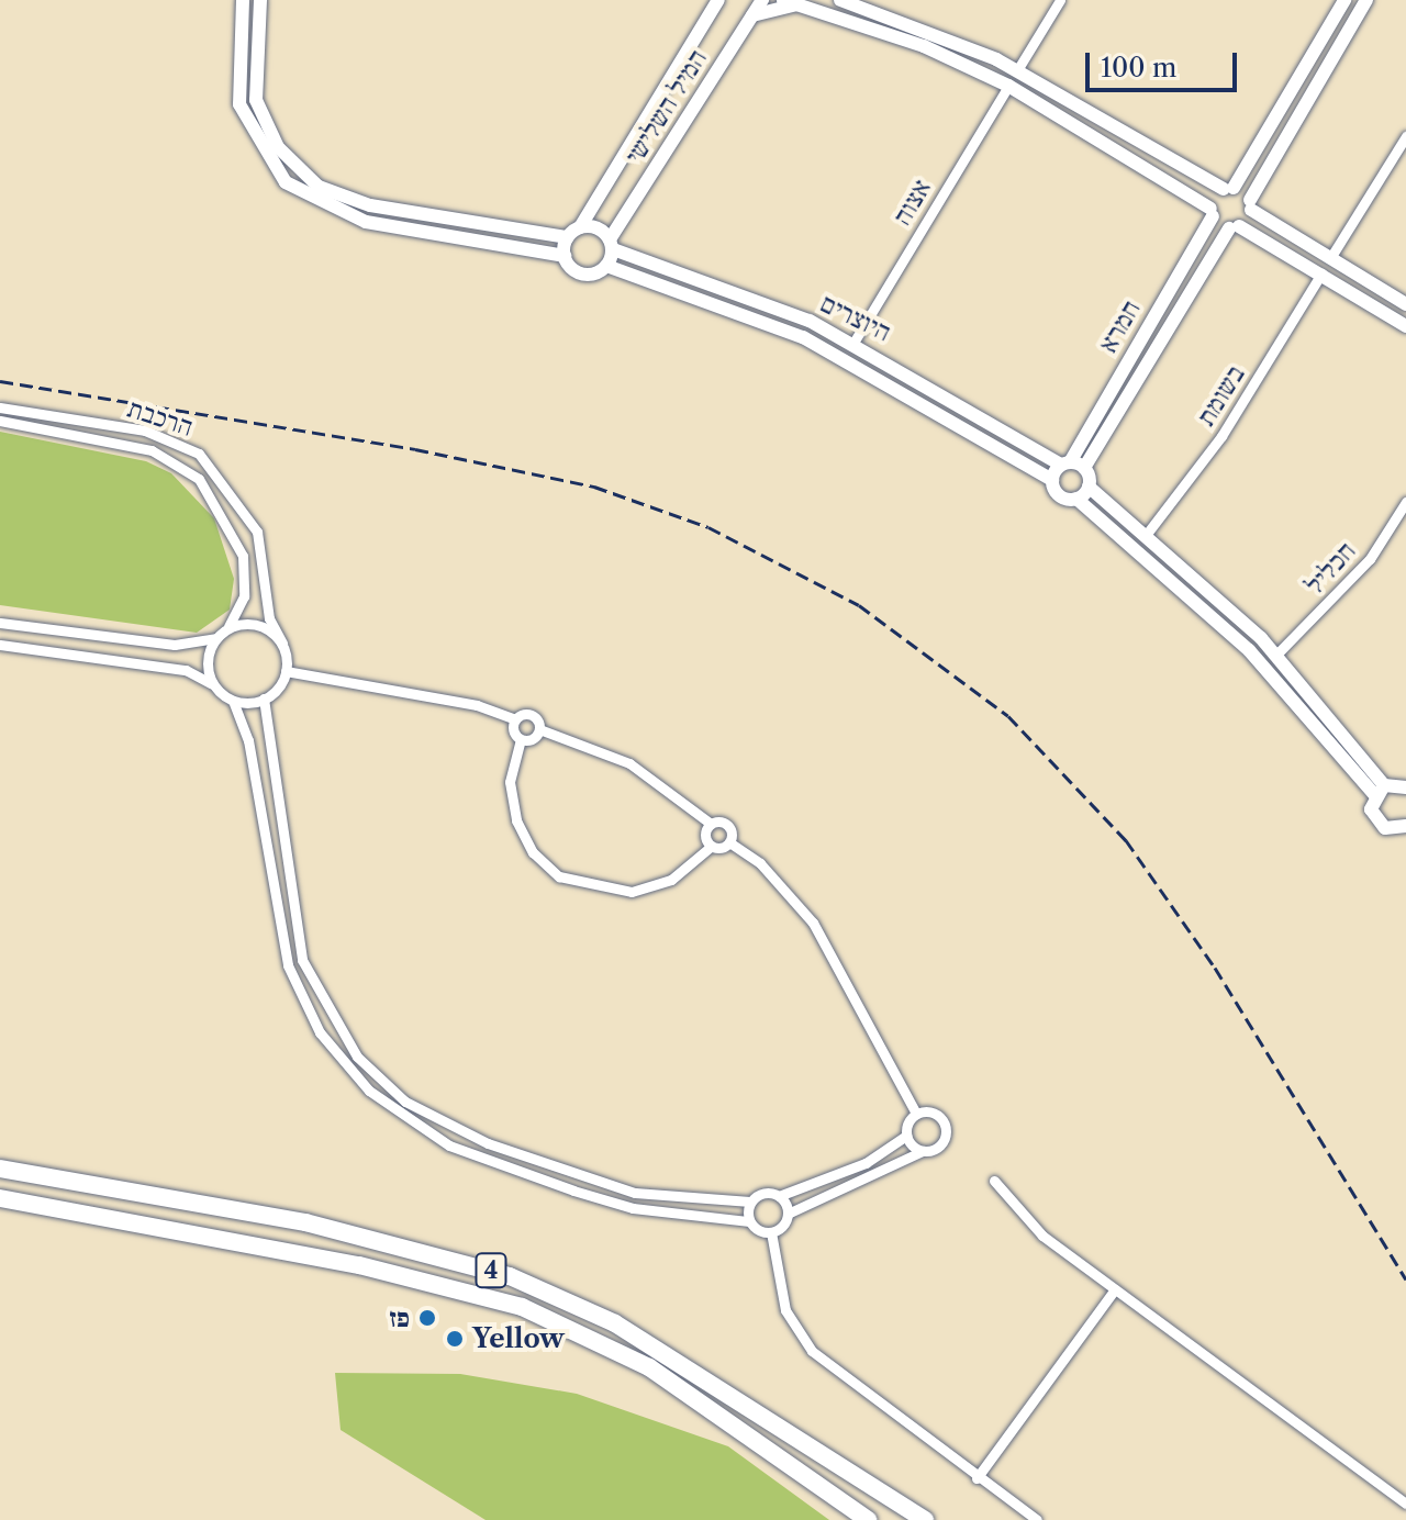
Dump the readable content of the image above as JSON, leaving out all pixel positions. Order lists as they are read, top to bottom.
{
  "streets": {
    "highway": ["4"],
    "street": [
      "המיל השלישי",
      "אצוה",
      "היוצרים",
      "חמרא",
      "בשומת",
      "הרכבת",
      "חכליל"
    ]
  },
  "crossings": [
    ["המיל השלישי", "היוצרים"],
    ["אצוה", "היוצרים"],
    ["היוצרים", "חמרא"]
  ],
  "places": ["פז", "Yellow"],
  "scale_bar": "100 m"
}
